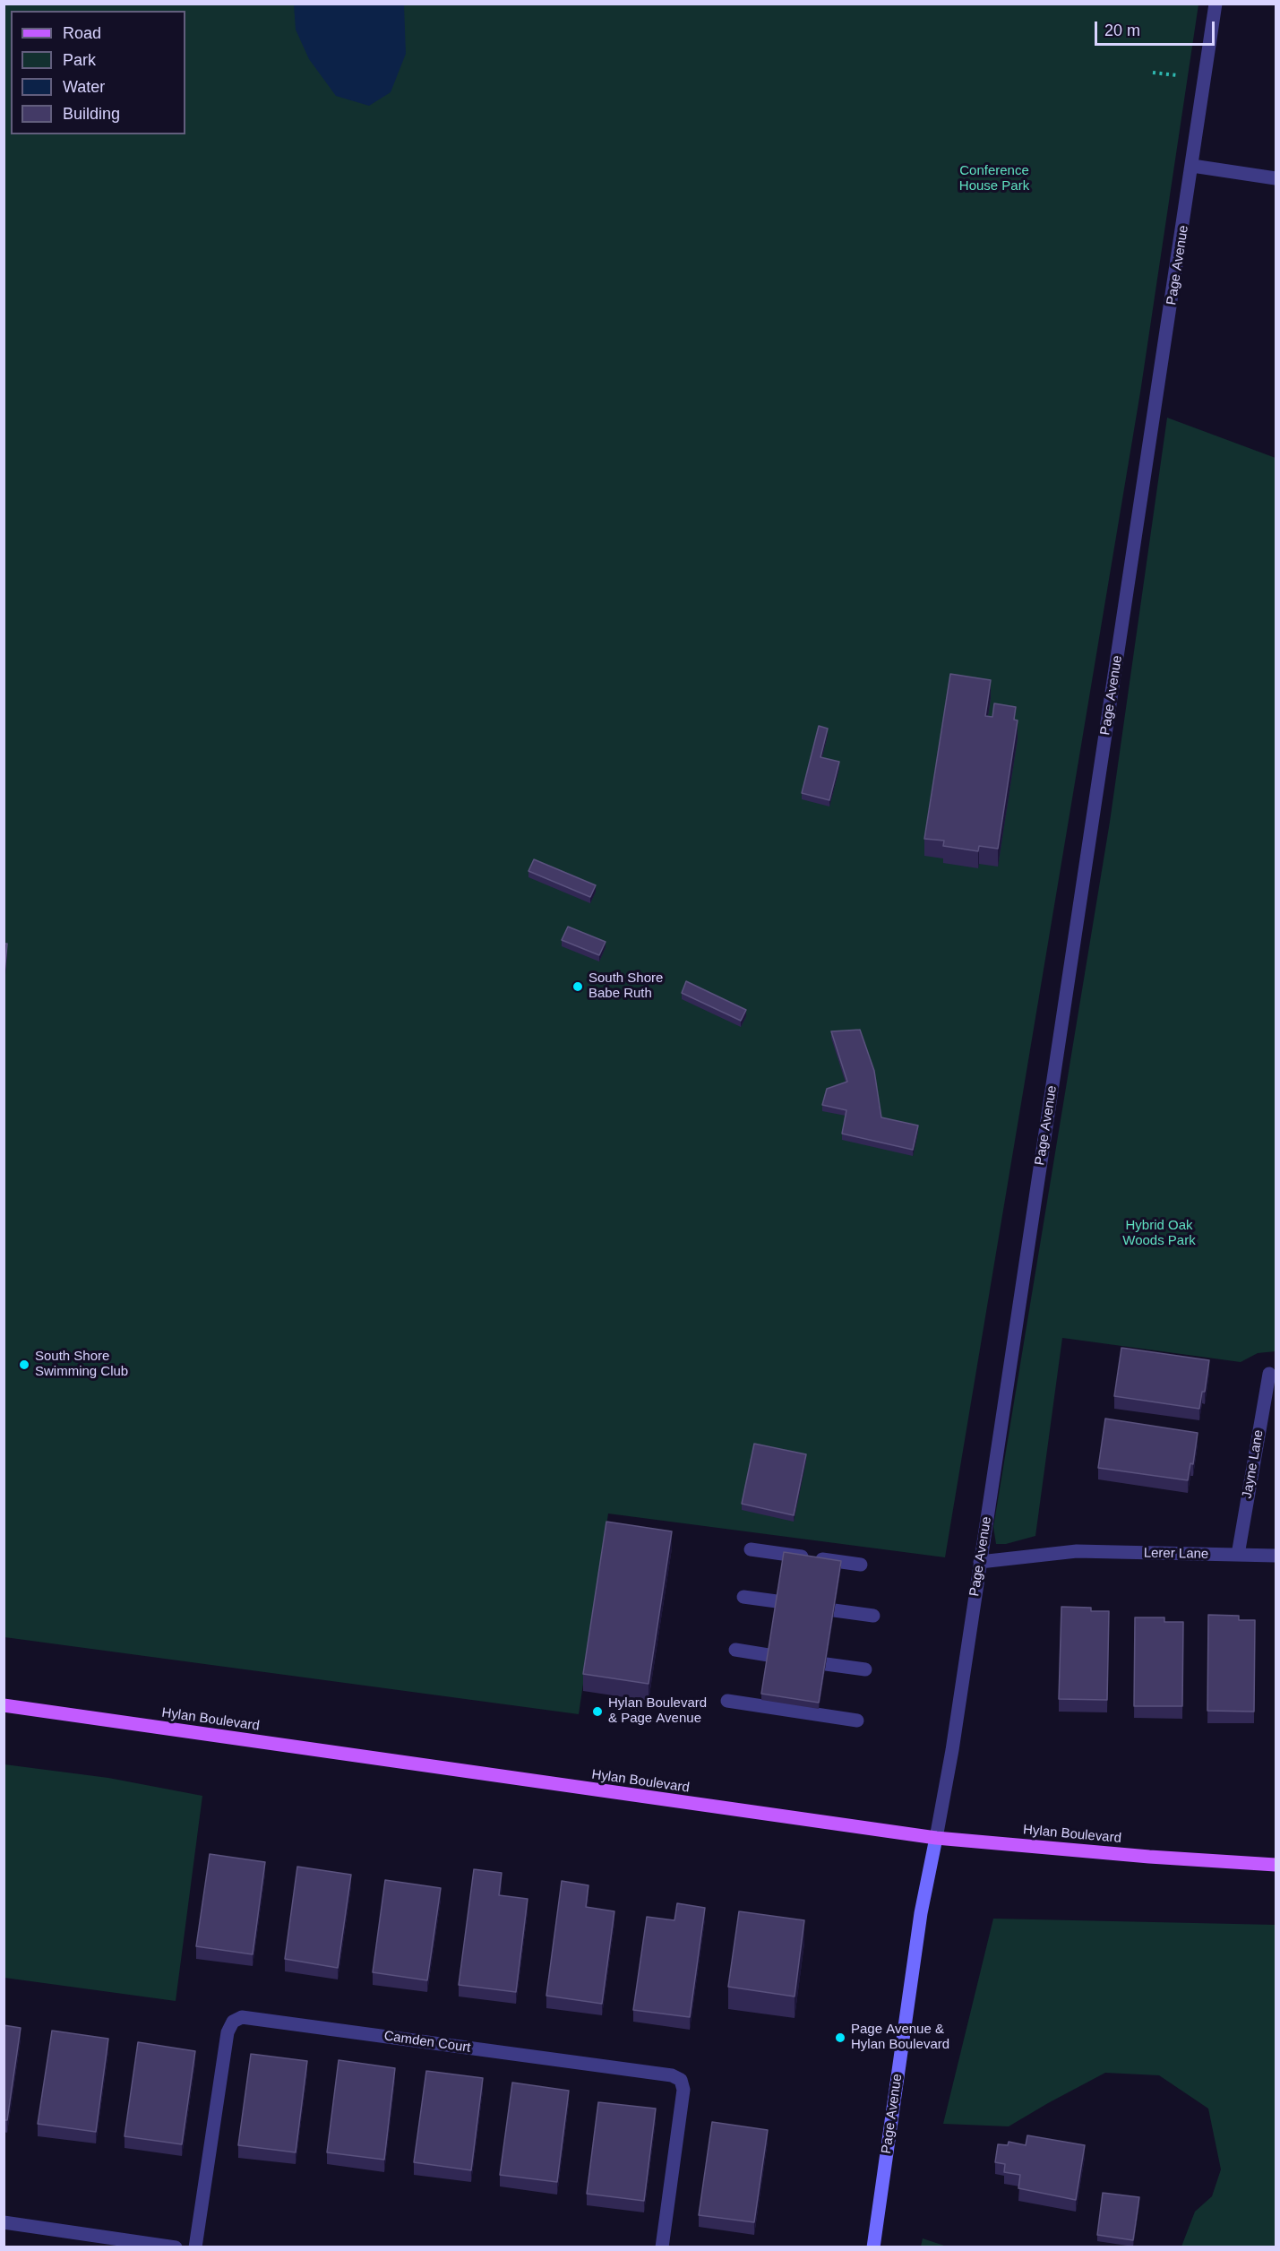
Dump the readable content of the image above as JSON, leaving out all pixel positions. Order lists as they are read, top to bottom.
{
  "streets": {
    "main road": ["Hylan Boulevard"],
    "street": [
      "Page Avenue",
      "Jayne Lane",
      "Lerer Lane",
      "Camden Court"
    ]
  },
  "crossings": [
    ["Page Avenue", "Lerer Lane"],
    ["Page Avenue", "Hylan Boulevard"],
    ["Jayne Lane", "Lerer Lane"]
  ],
  "parks": ["Conference House Park", "Hybrid Oak Woods Park"],
  "places": [
    "South Shore Babe Ruth",
    "South Shore Swimming Club",
    "Hylan Boulevard & Page Avenue",
    "Page Avenue & Hylan Boulevard"
  ],
  "legend": [
    "Road",
    "Park",
    "Water",
    "Building"
  ],
  "scale_bar": "20 m"
}
